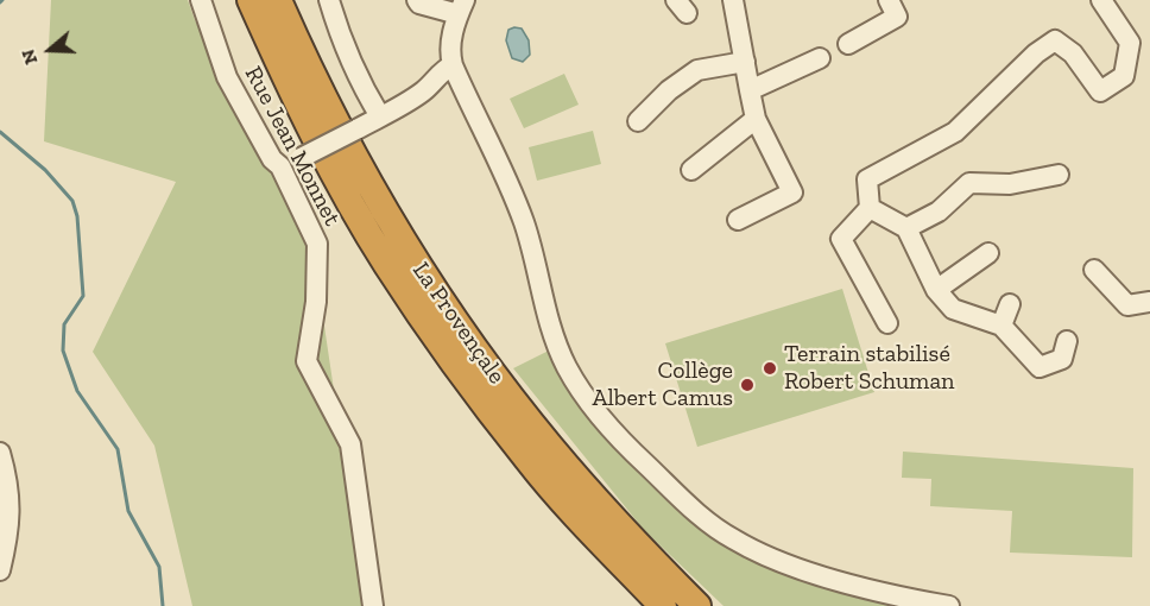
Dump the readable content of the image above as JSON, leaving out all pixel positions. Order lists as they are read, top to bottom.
{
  "streets": {
    "highway": ["La Provençale"],
    "street": ["Rue Jean Monnet"]
  },
  "places": ["Terrain stabilisé Robert Schuman", "Collège Albert Camus"],
  "north": "left"
}
